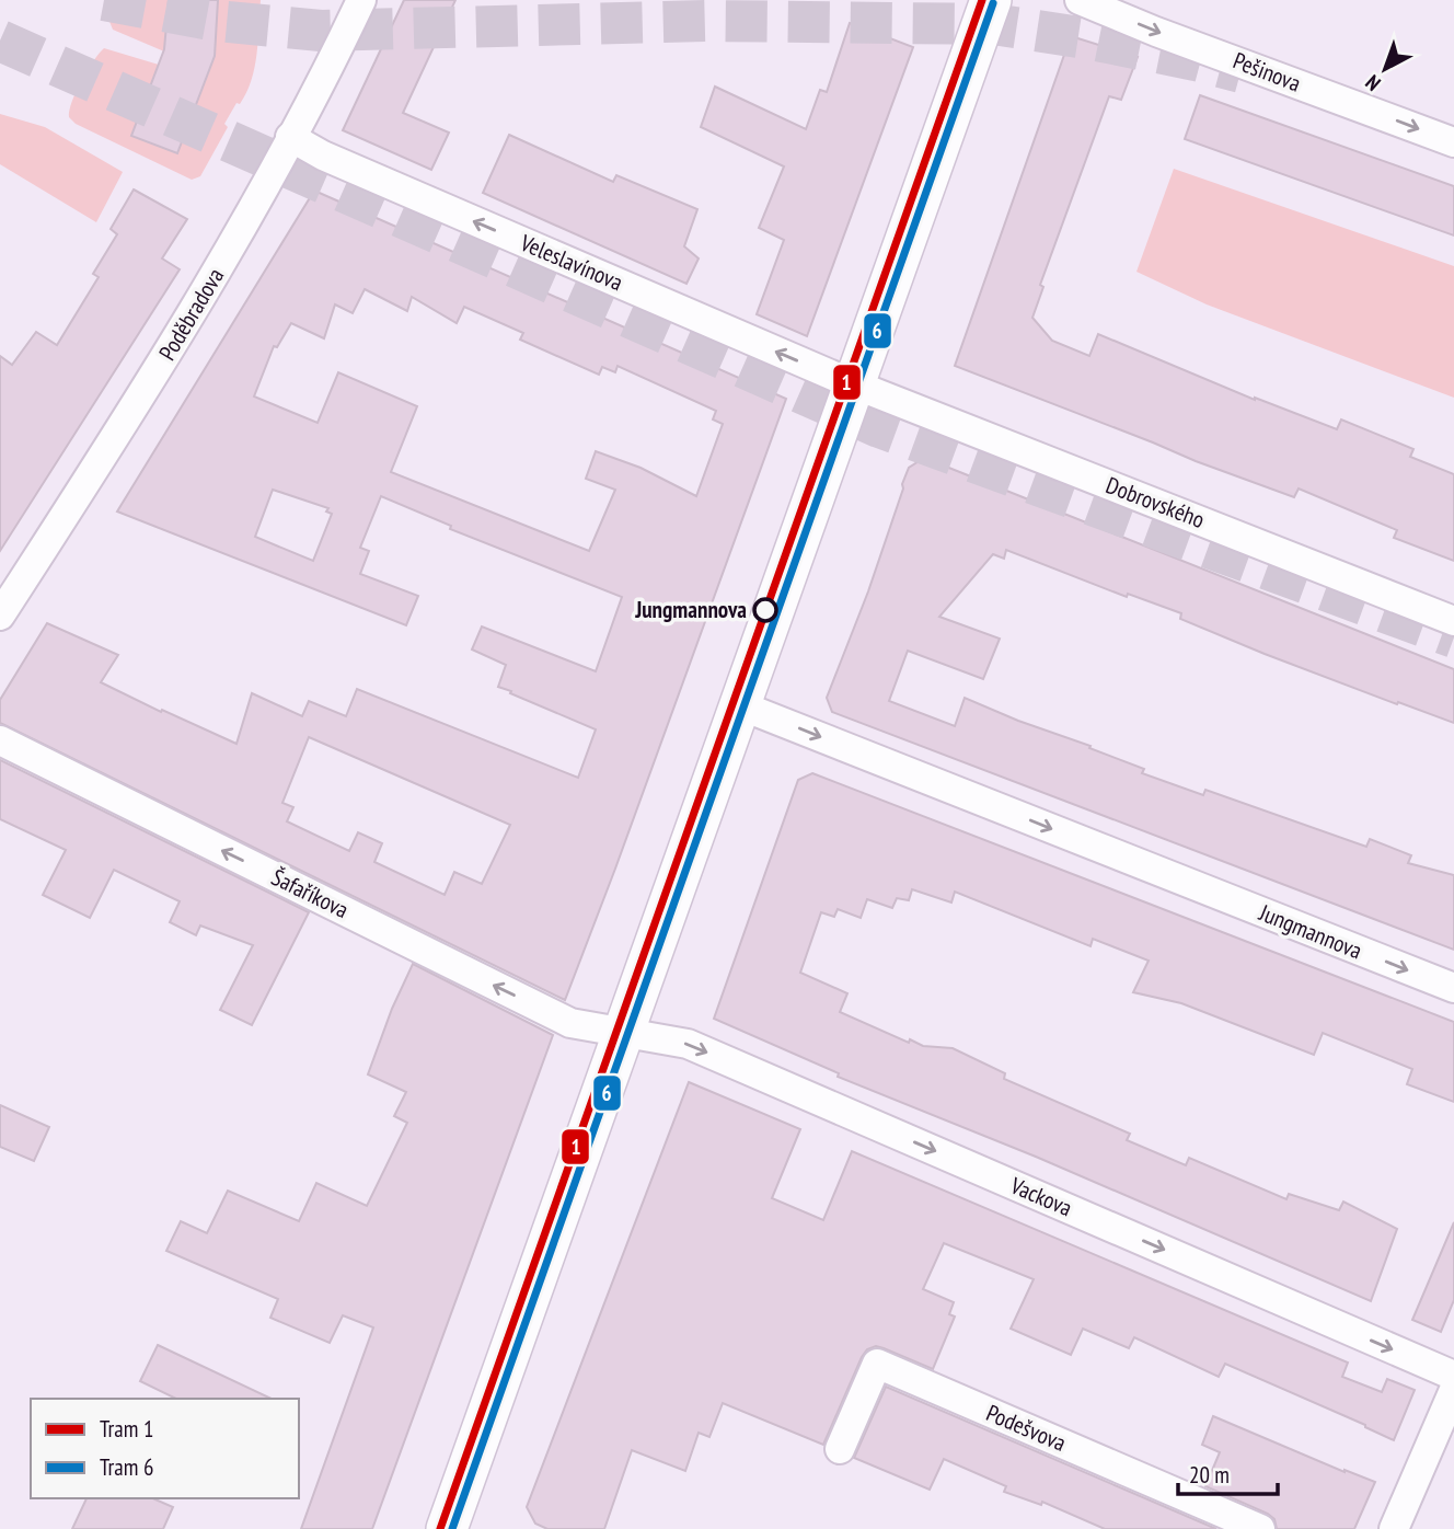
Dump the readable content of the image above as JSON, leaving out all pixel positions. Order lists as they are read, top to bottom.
{
  "streets": {
    "street": [
      "Pešinova",
      "Veleslavínova",
      "Poděbradova",
      "Dobrovského",
      "Šafaříkova",
      "Jungmannova",
      "Vackova",
      "Podešvova"
    ]
  },
  "crossings": [
    ["Veleslavínova", "Poděbradova"],
    ["Veleslavínova", "Dobrovského"],
    ["Šafaříkova", "Vackova"]
  ],
  "one_way": [
    "Pešinova",
    "Veleslavínova",
    "Šafaříkova",
    "Jungmannova",
    "Vackova"
  ],
  "places": ["Jungmannova"],
  "lines": ["tram line 1", "tram line 6"],
  "legend": ["Tram 1", "Tram 6"],
  "scale_bar": "20 m",
  "north": "bottom left"
}
